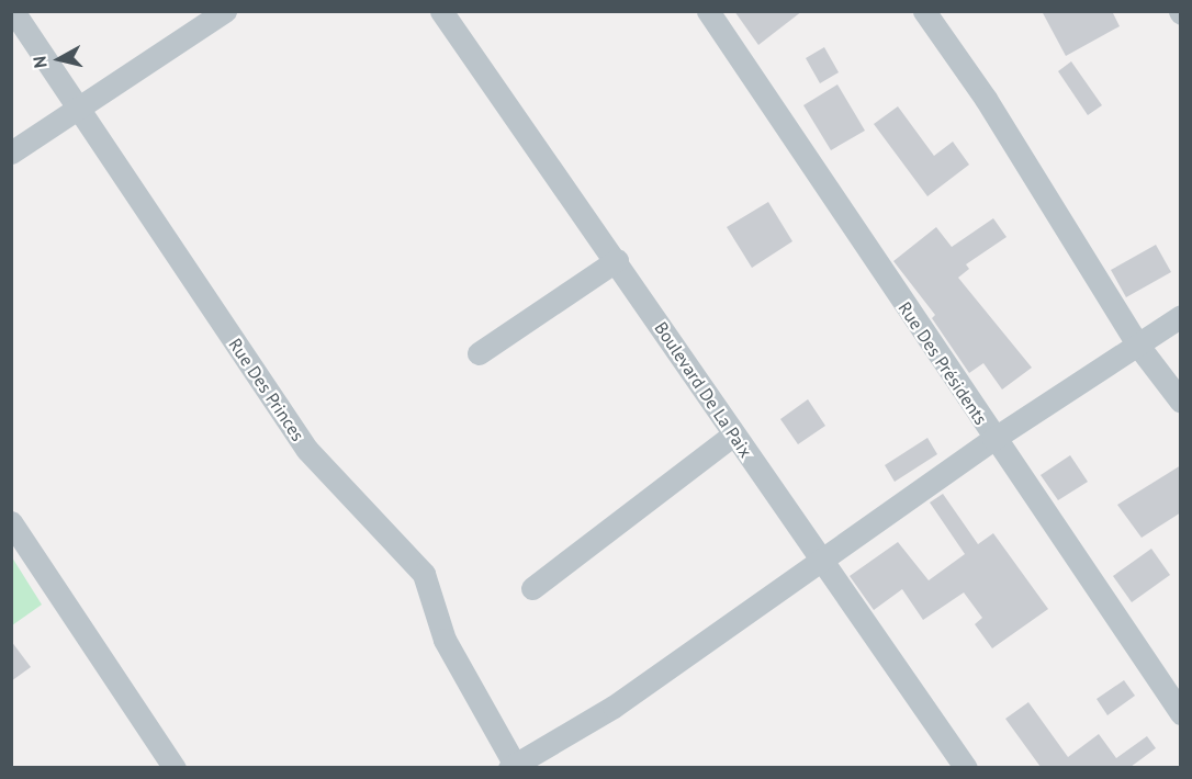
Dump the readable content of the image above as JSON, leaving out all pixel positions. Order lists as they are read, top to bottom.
{
  "streets": {
    "street": ["Rue Des Présidents", "Rue Des Princes", "Boulevard De La Paix"]
  },
  "north": "left"
}
